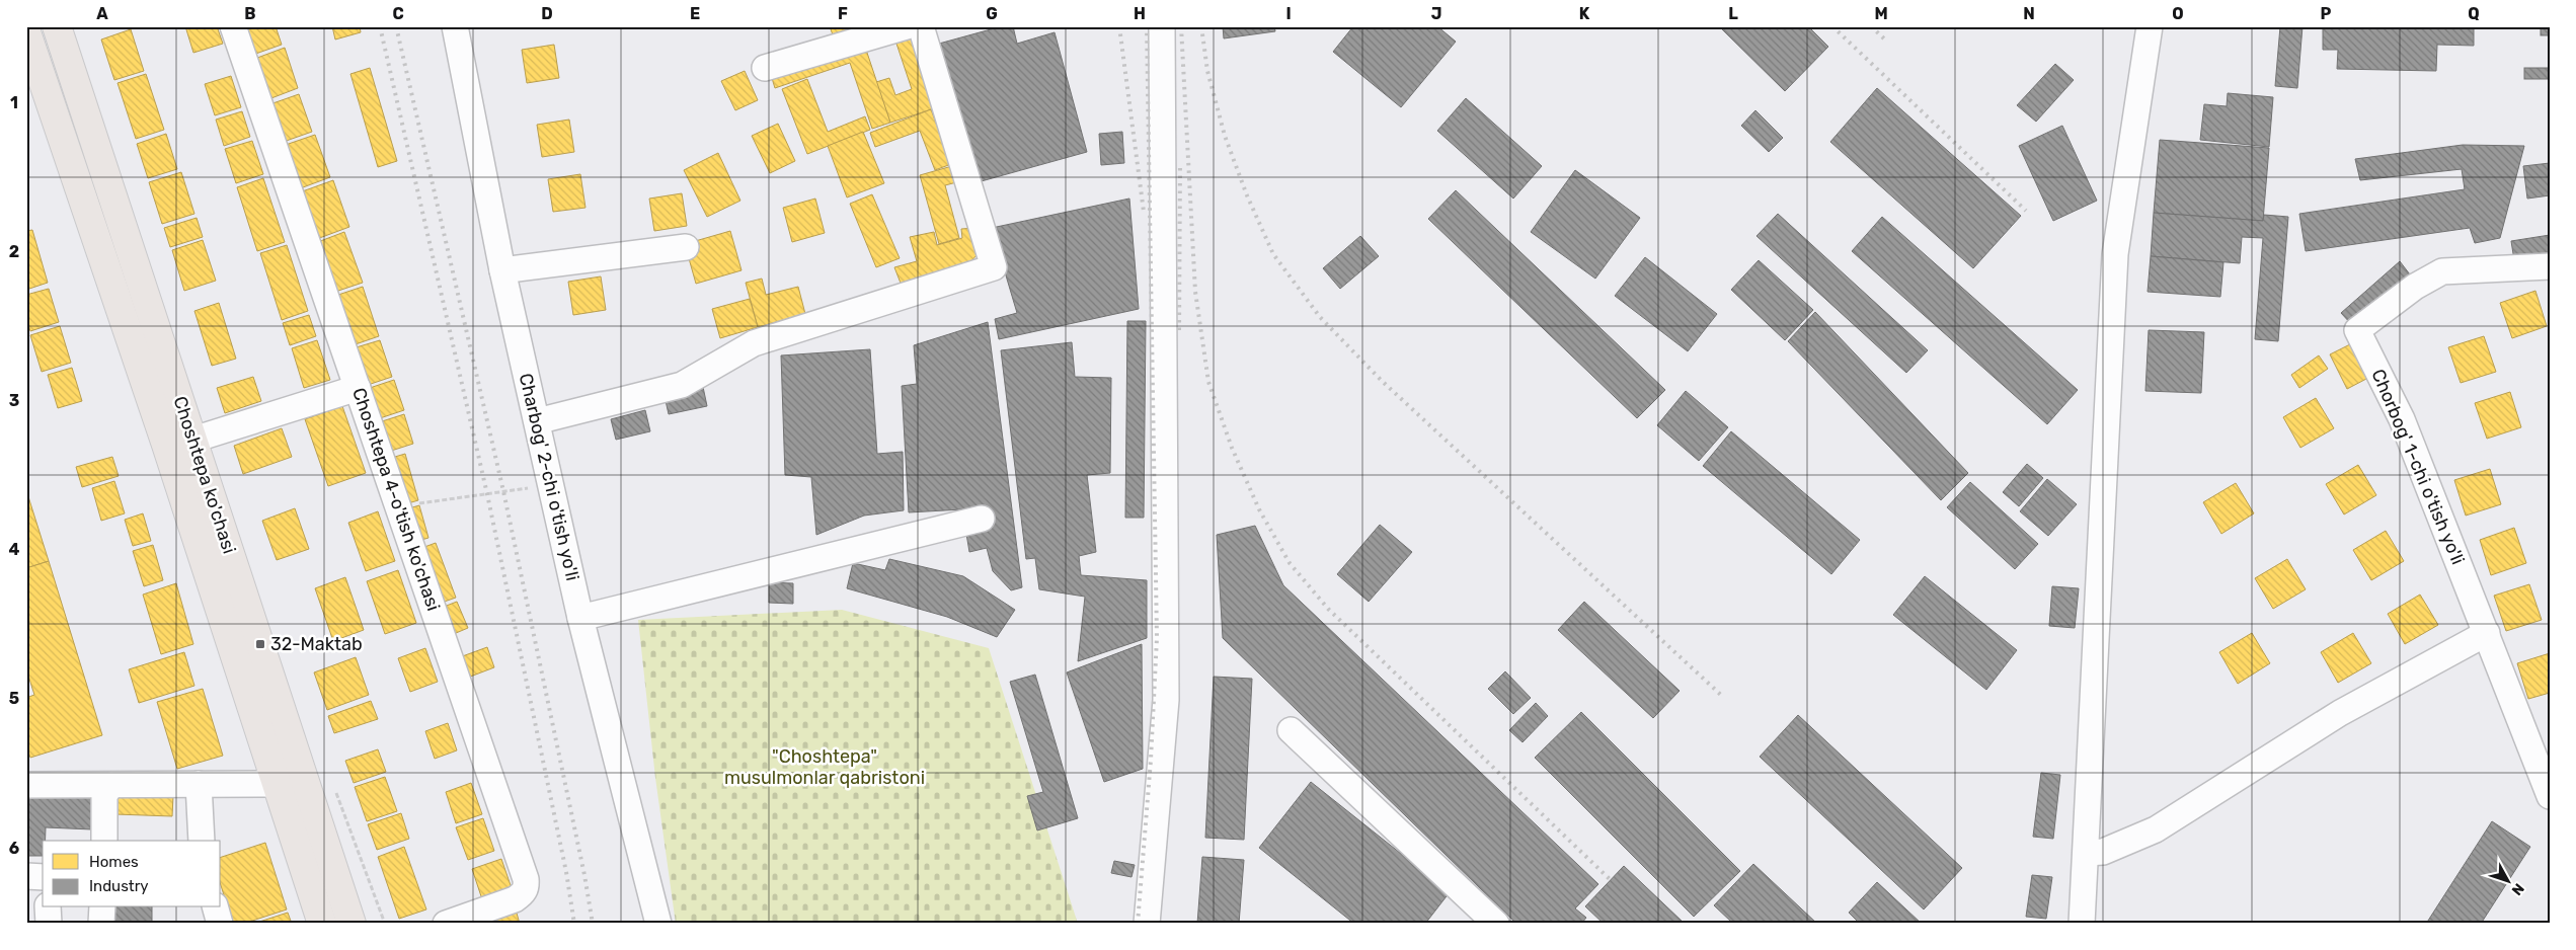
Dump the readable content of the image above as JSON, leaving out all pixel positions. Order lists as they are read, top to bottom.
{
  "streets": {
    "main road": ["Choshtepa ko'chasi"],
    "street": ["Chorbog' 1-chi o'tish yo'li", "Charbog' 2-chi o'tish yo'li", "Choshtepa 4-o'tish ko'chasi"]
  },
  "parks": ["\"Choshtepa\" musulmonlar qabristoni"],
  "places": {
    "transit": ["32-Maktab"]
  },
  "legend": ["Homes", "Industry"],
  "north": "bottom right",
  "grid": {
    "columns": [
      "A",
      "B",
      "C",
      "D",
      "E",
      "F",
      "G",
      "H",
      "I",
      "J",
      "K",
      "L",
      "M",
      "N",
      "O",
      "P",
      "Q"
    ],
    "rows": [
      "1",
      "2",
      "3",
      "4",
      "5",
      "6"
    ]
  }
}
